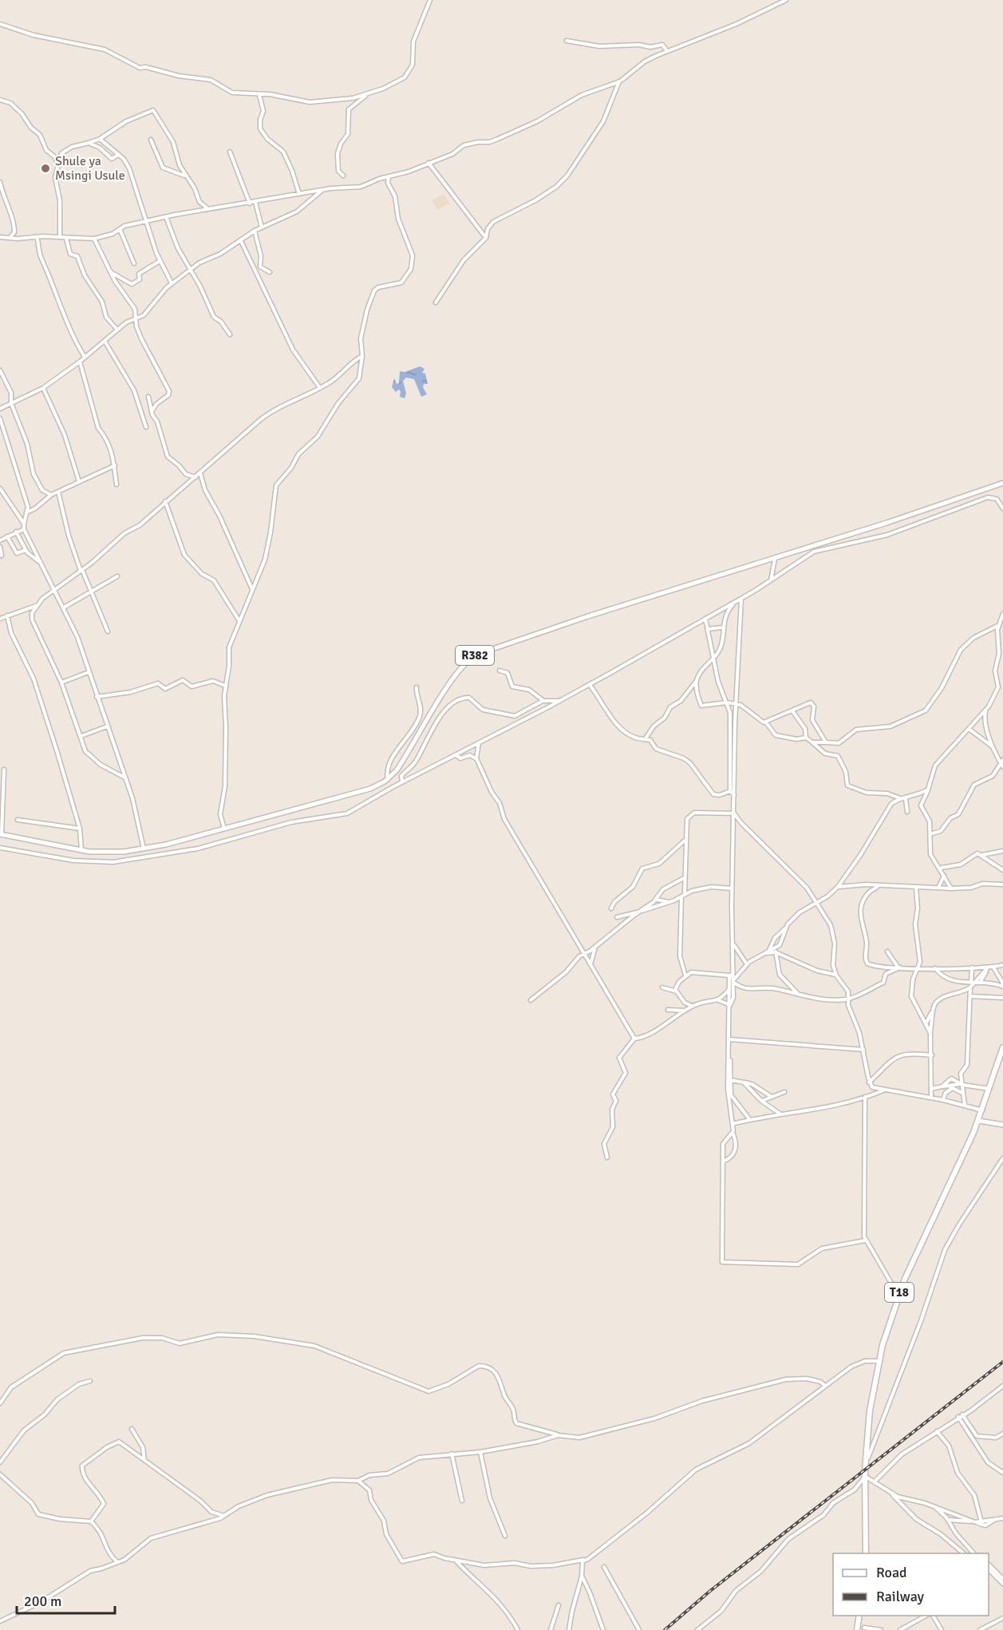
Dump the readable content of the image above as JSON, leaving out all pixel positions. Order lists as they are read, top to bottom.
{
  "streets": {
    "highway": ["T18"],
    "main road": ["R382"]
  },
  "places": ["Shule ya Msingi Usule"],
  "legend": ["Road", "Railway"],
  "scale_bar": "200 m"
}
